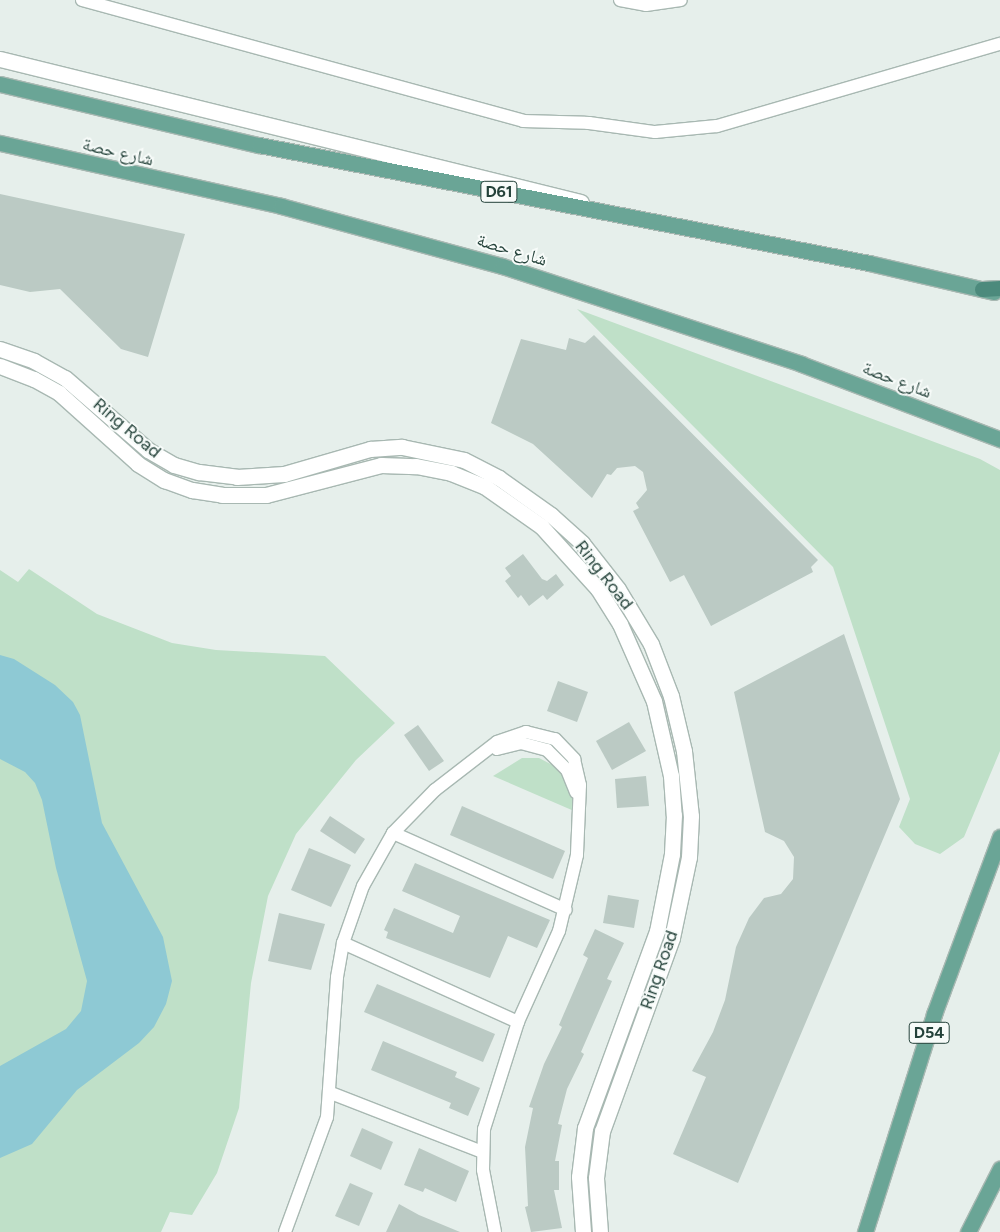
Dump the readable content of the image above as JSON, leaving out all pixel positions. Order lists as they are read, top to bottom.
{
  "streets": {
    "main road": ["شارع حصة", "D61", "D54"],
    "street": ["Ring Road"]
  }
}
